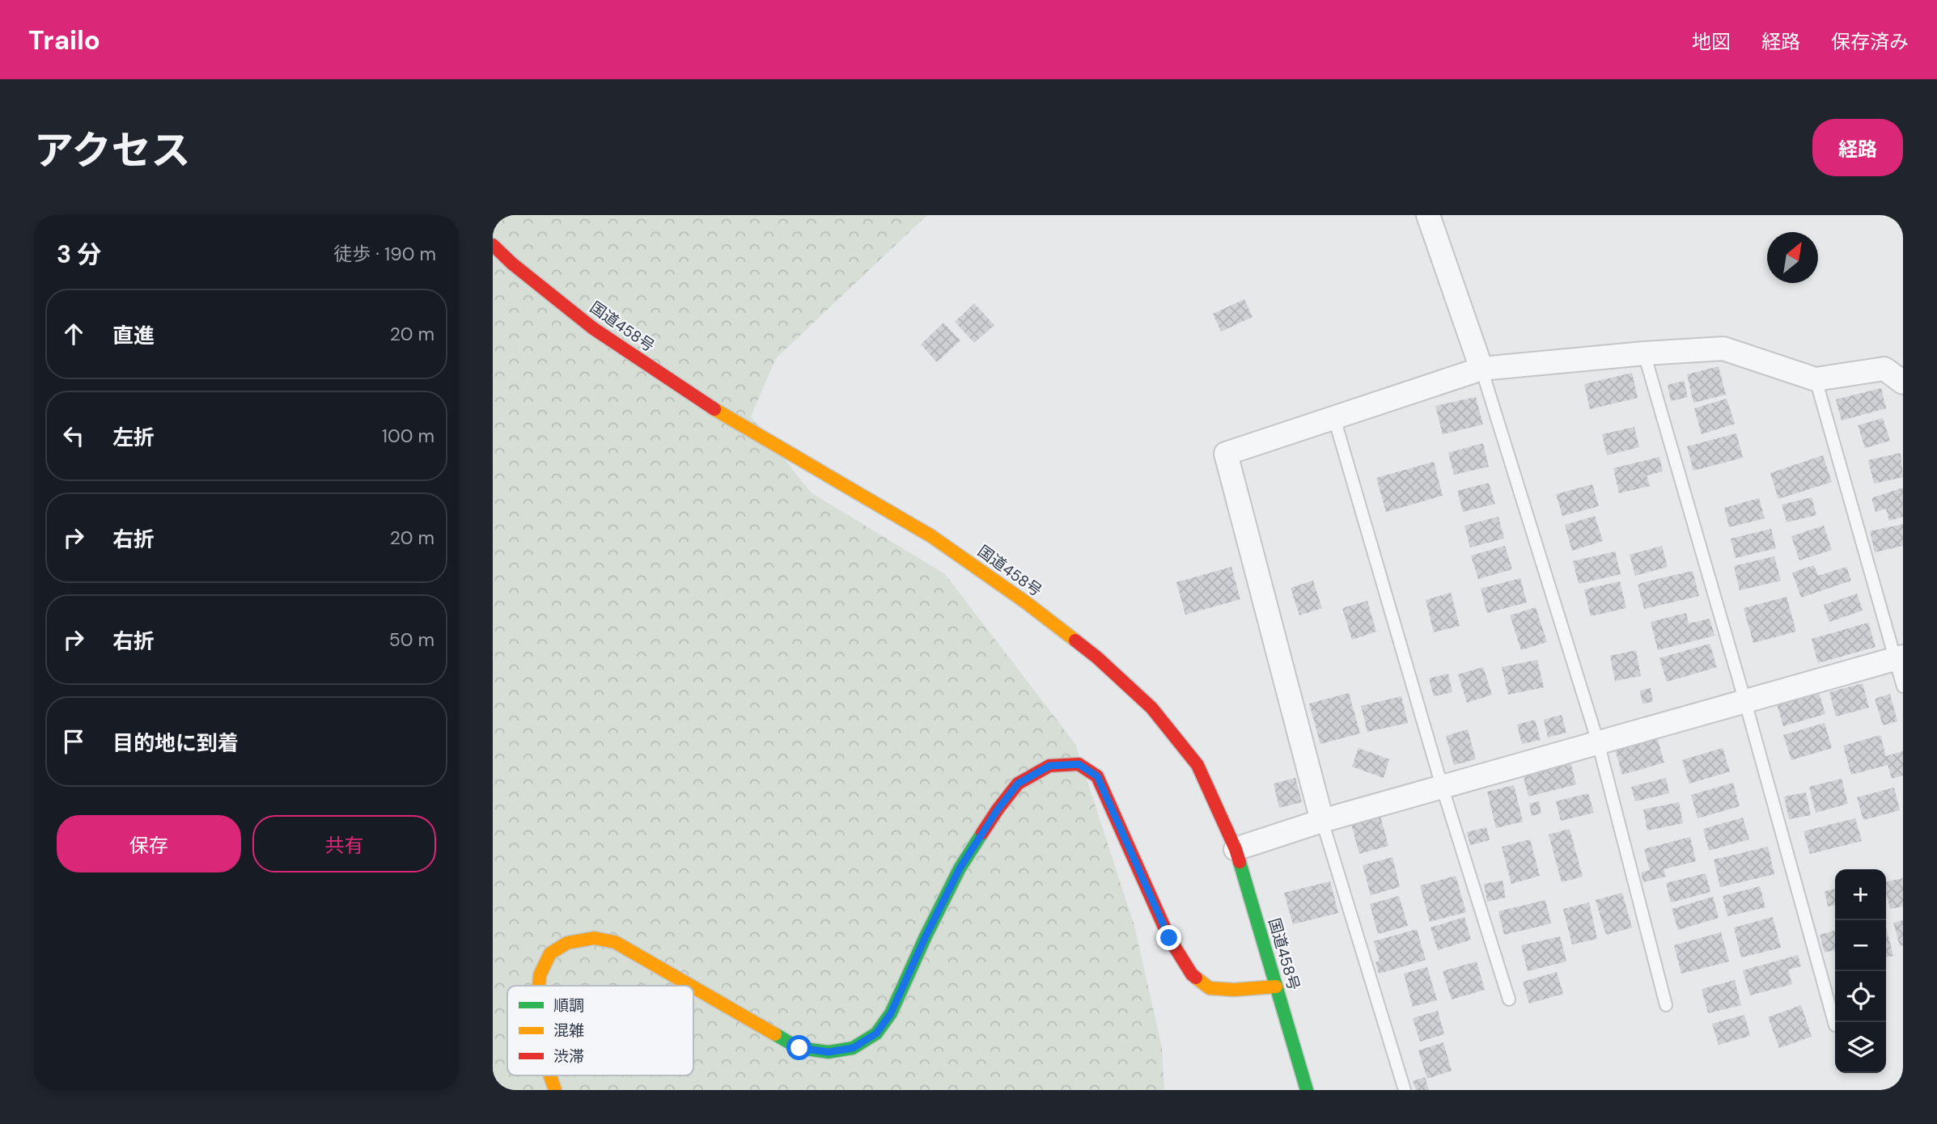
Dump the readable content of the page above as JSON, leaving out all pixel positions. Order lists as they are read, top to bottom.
{
  "streets": {
    "main road": ["国道458号"]
  },
  "legend": ["順調", "混雑", "渋滞"],
  "north": "top right",
  "page": {
    "header": "Trailo",
    "nav": ["地図", "経路", "保存済み"],
    "title": "アクセス",
    "buttons": [
      "経路",
      ["保存", "共有"]
    ],
    "heading": ["3 分", "徒歩 · 190 m"],
    "list": [
      ["直進", "20 m"],
      ["左折", "100 m"],
      ["右折", "20 m"],
      ["右折", "50 m"],
      "目的地に到着"
    ],
    "map_buttons": ["+", "−"]
  }
}
